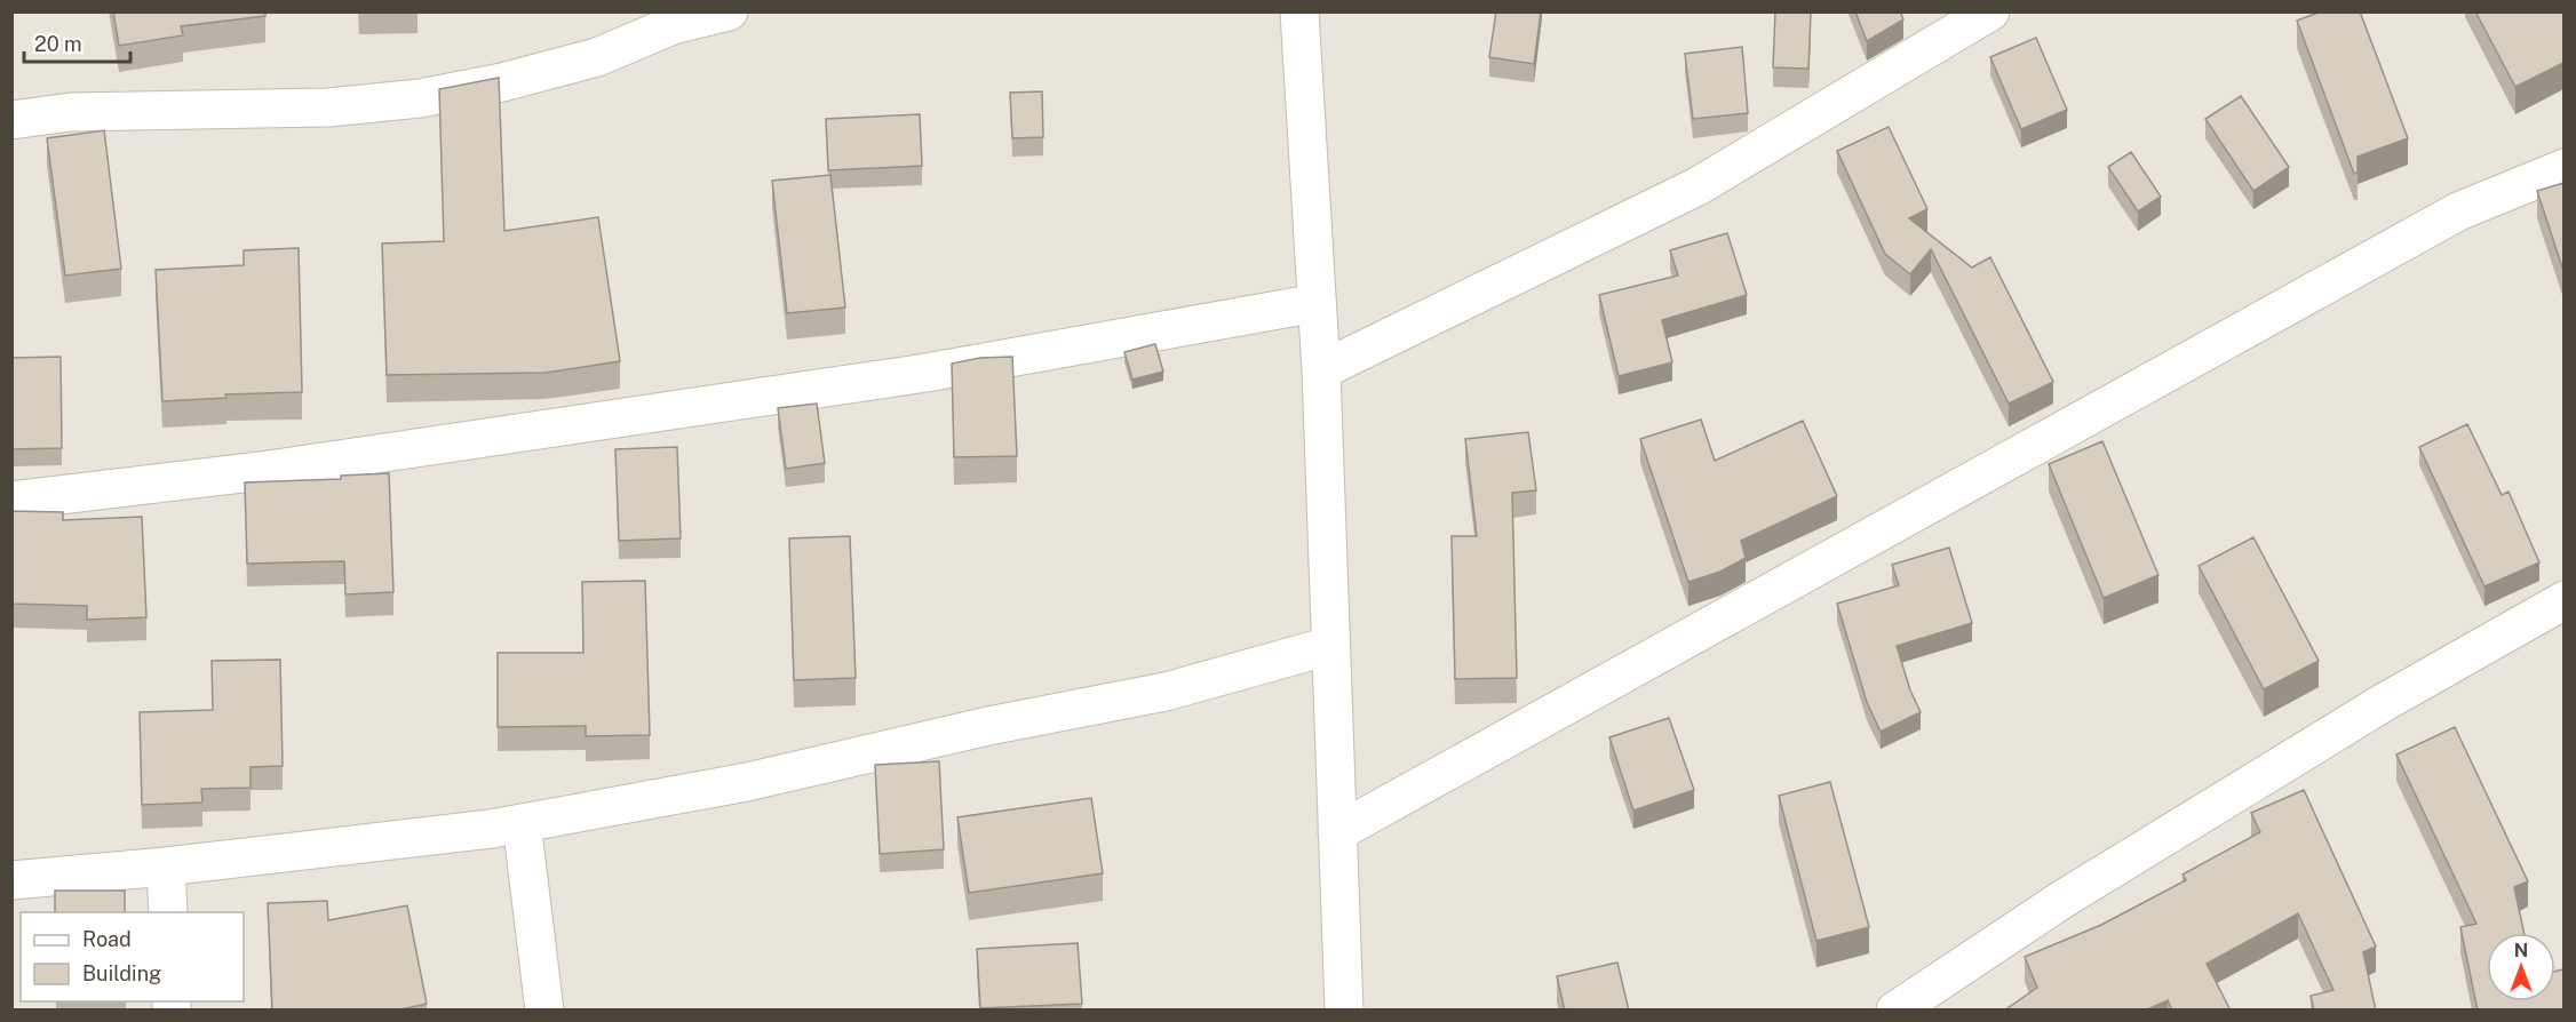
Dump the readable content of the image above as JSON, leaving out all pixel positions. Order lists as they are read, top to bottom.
{
  "legend": ["Road", "Building"],
  "scale_bar": "20 m",
  "north": "top"
}
